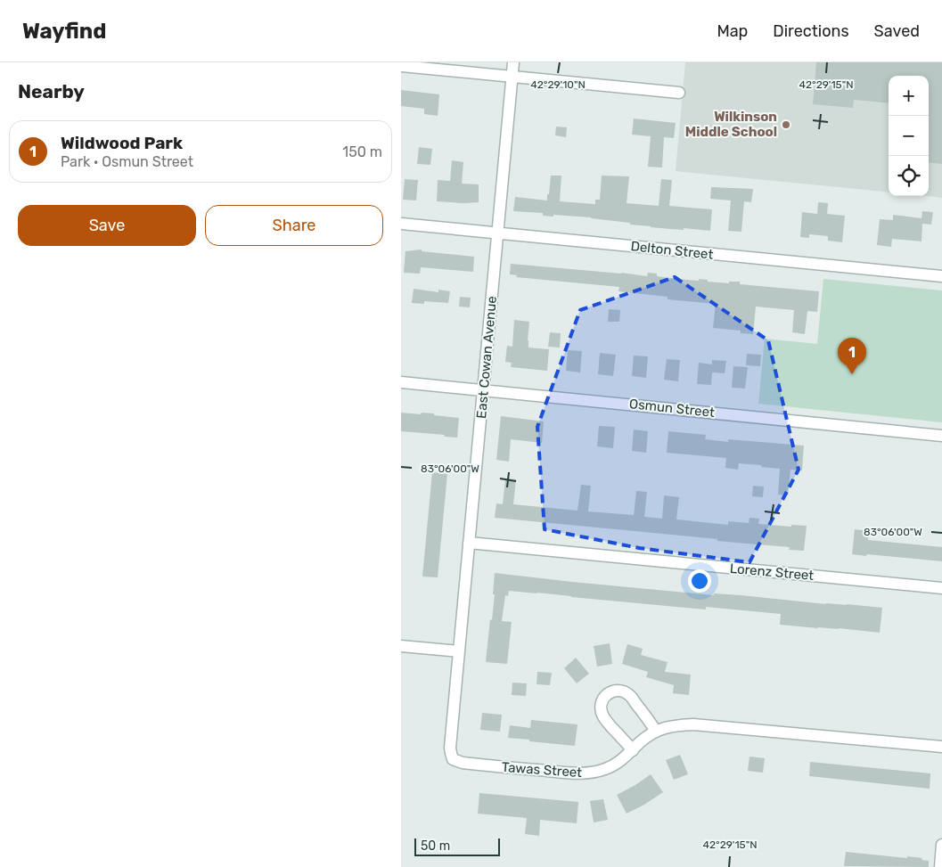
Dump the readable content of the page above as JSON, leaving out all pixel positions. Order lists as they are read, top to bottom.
{
  "streets": {
    "street": [
      "Delton Street",
      "East Cowan Avenue",
      "Osmun Street",
      "Lorenz Street",
      "Tawas Street"
    ]
  },
  "crossings": [
    ["Delton Street", "East Cowan Avenue"],
    ["East Cowan Avenue", "Osmun Street"],
    ["East Cowan Avenue", "Lorenz Street"],
    ["East Cowan Avenue", "Tawas Street"]
  ],
  "places": ["Wilkinson Middle School"],
  "scale_bar": "50 m",
  "page": {
    "header": "Wayfind",
    "nav": ["Map", "Directions", "Saved"],
    "heading": "Nearby",
    "map_buttons": ["+", "−"],
    "list": [
      {
        "mark": "1",
        "name": "Wildwood Park",
        "note": "Park · Osmun Street",
        "value": "150 m"
      }
    ],
    "buttons": ["Save", "Share"],
    "pins": "1",
    "scale": "50 m"
  },
  "coordinates": ["42°29'10\"N", "42°29'15\"N", "83°06'00\"W"]
}
